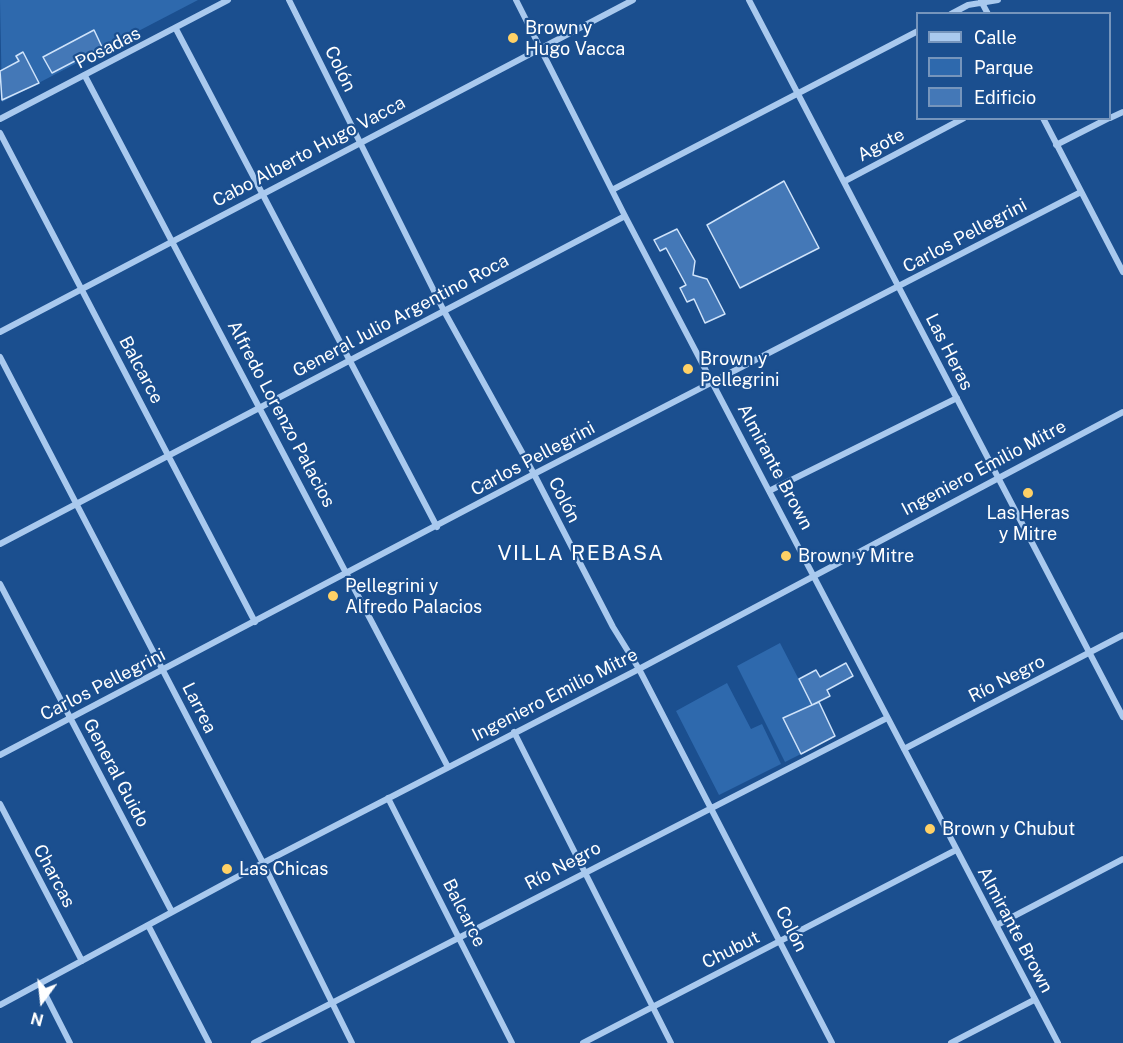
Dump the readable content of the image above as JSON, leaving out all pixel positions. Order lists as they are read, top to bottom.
{
  "streets": {
    "street": [
      "Posadas",
      "Colón",
      "Agote",
      "Cabo Alberto Hugo Vacca",
      "Carlos Pellegrini",
      "General Julio Argentino Roca",
      "Las Heras",
      "Balcarce",
      "Alfredo Lorenzo Palacios",
      "Almirante Brown",
      "Ingeniero Emilio Mitre",
      "Río Negro",
      "Larrea",
      "General Guido",
      "Charcas",
      "Chubut"
    ]
  },
  "crossings": [
    ["Posadas", "Alfredo Lorenzo Palacios"],
    ["Colón", "Cabo Alberto Hugo Vacca"],
    ["Colón", "Carlos Pellegrini"],
    ["Colón", "General Julio Argentino Roca"],
    ["Colón", "Ingeniero Emilio Mitre"],
    ["Colón", "Río Negro"],
    ["Colón", "Chubut"],
    ["Agote", "Las Heras"],
    ["Cabo Alberto Hugo Vacca", "Balcarce"],
    ["Cabo Alberto Hugo Vacca", "Alfredo Lorenzo Palacios"],
    ["Cabo Alberto Hugo Vacca", "Almirante Brown"],
    ["Carlos Pellegrini", "Las Heras"],
    ["Carlos Pellegrini", "Balcarce"],
    ["Carlos Pellegrini", "Alfredo Lorenzo Palacios"],
    ["Carlos Pellegrini", "Almirante Brown"],
    ["Carlos Pellegrini", "Larrea"],
    ["Carlos Pellegrini", "General Guido"],
    ["General Julio Argentino Roca", "Balcarce"],
    ["General Julio Argentino Roca", "Alfredo Lorenzo Palacios"],
    ["General Julio Argentino Roca", "Almirante Brown"],
    ["General Julio Argentino Roca", "Larrea"],
    ["Las Heras", "Ingeniero Emilio Mitre"],
    ["Las Heras", "Río Negro"],
    ["Balcarce", "Ingeniero Emilio Mitre"],
    ["Balcarce", "Río Negro"],
    ["Alfredo Lorenzo Palacios", "Ingeniero Emilio Mitre"],
    ["Almirante Brown", "Ingeniero Emilio Mitre"],
    ["Almirante Brown", "Río Negro"],
    ["Almirante Brown", "Chubut"],
    ["Ingeniero Emilio Mitre", "Larrea"],
    ["Ingeniero Emilio Mitre", "General Guido"],
    ["Ingeniero Emilio Mitre", "Charcas"],
    ["Río Negro", "Larrea"]
  ],
  "districts": ["VILLA REBASA"],
  "places": [
    "Brown y Hugo Vacca",
    "Brown y Pellegrini",
    "Las Heras y Mitre",
    "Brown y Mitre",
    "Pellegrini y Alfredo Palacios",
    "Brown y Chubut",
    "Las Chicas"
  ],
  "legend": ["Calle", "Parque", "Edificio"],
  "north": "bottom"
}
